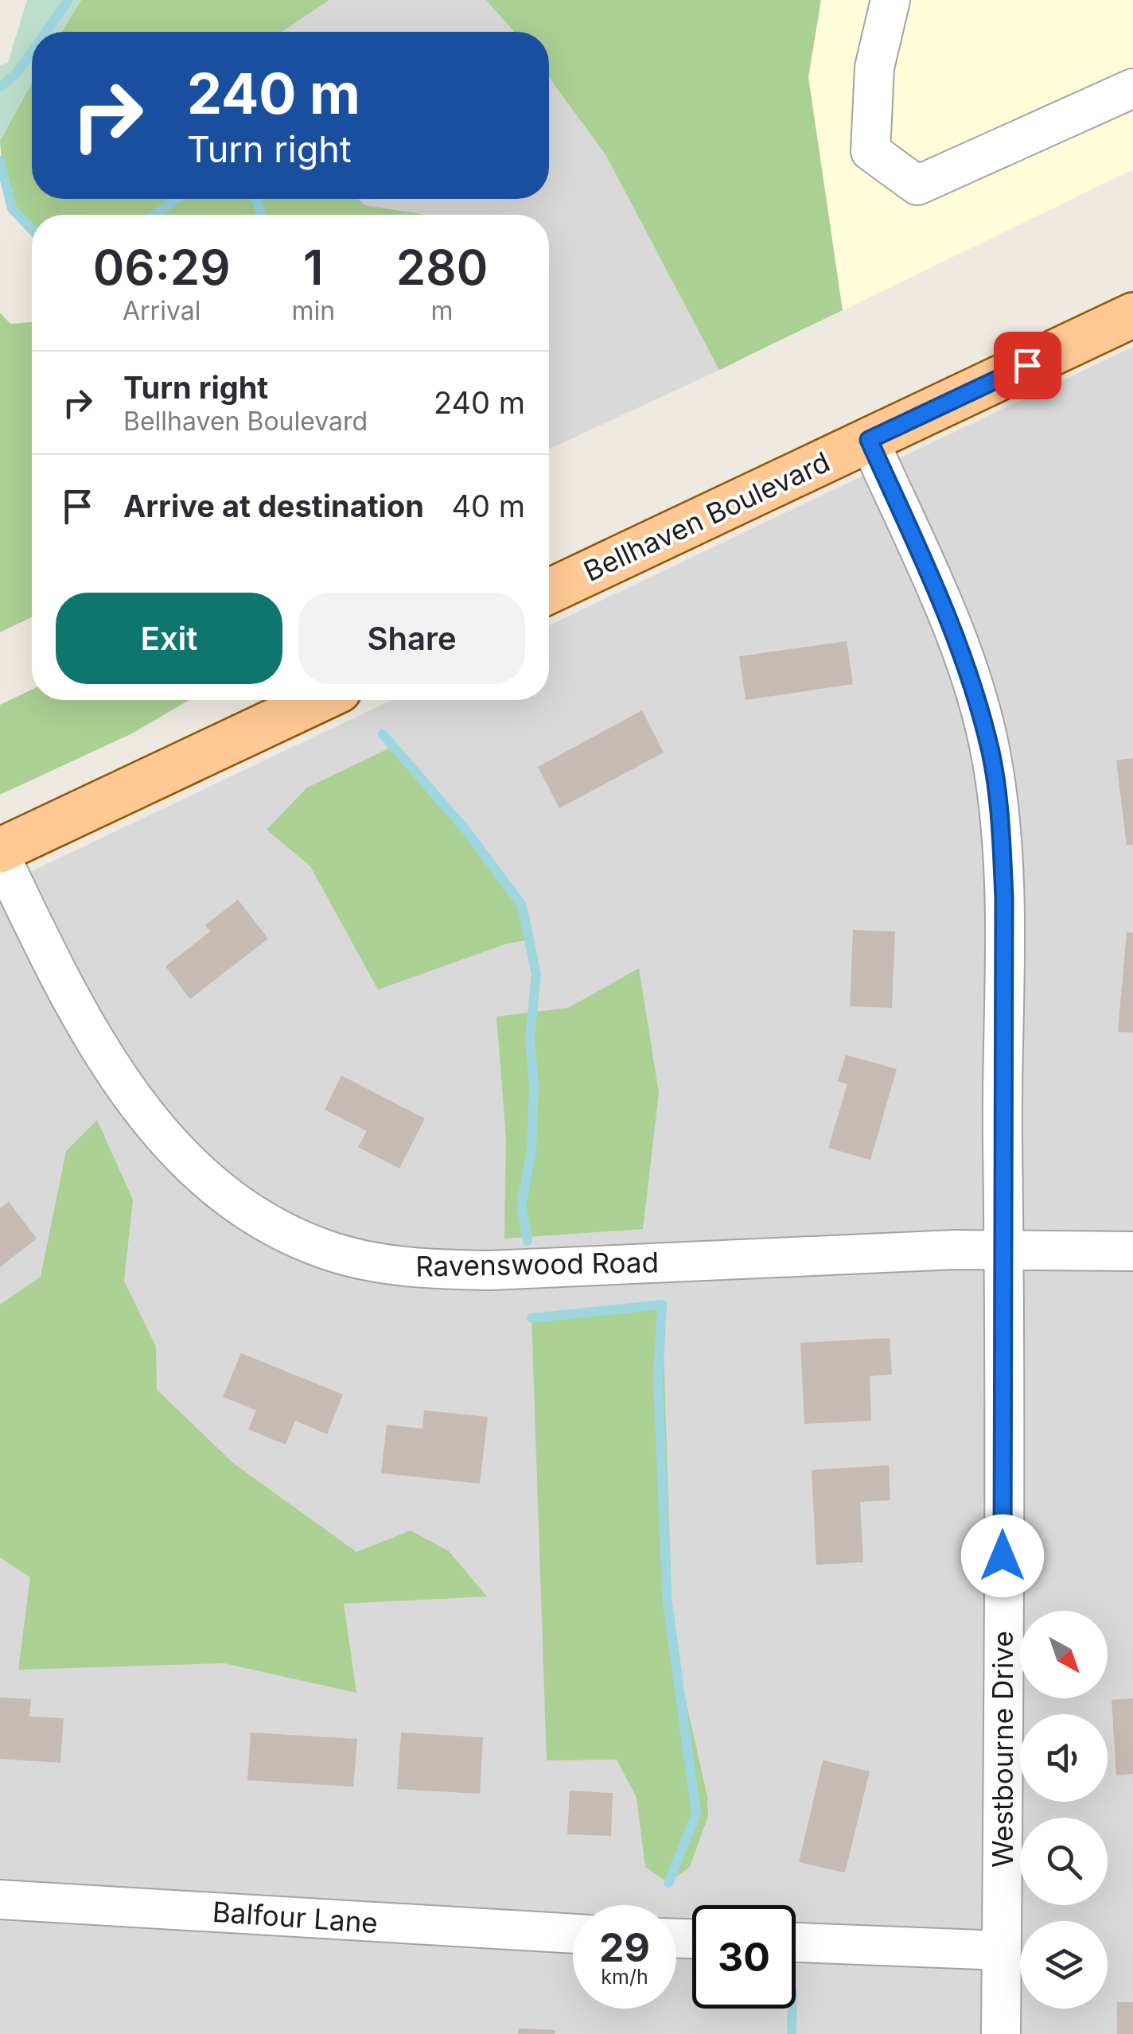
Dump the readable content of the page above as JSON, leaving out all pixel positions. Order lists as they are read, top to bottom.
{
  "streets": {
    "main road": ["Bellhaven Boulevard"],
    "street": ["Ravenswood Road", "Westbourne Drive", "Balfour Lane"]
  },
  "crossings": [
    ["Bellhaven Boulevard", "Westbourne Drive"],
    ["Ravenswood Road", "Westbourne Drive"]
  ],
  "north": "bottom right",
  "page": {
    "turn": ["240 m", "Turn right"],
    "eta": [
      "06:29",
      "Arrival",
      "1",
      "min",
      "280",
      "m"
    ],
    "list": [
      {
        "name": "Turn right",
        "note": "Bellhaven Boulevard",
        "value": "240 m"
      },
      {
        "name": "Arrive at destination",
        "value": "40 m"
      }
    ],
    "buttons": ["Exit", "Share"],
    "speed": "29 km/h",
    "limit": "30"
  }
}
